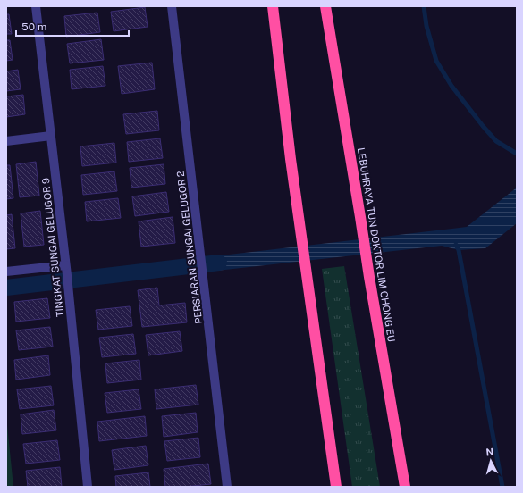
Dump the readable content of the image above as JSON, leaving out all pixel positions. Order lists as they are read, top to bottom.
{
  "streets": {
    "highway": ["LEBUHRAYA TUN DOKTOR LIM CHONG EU"],
    "street": ["TINGKAT SUNGAI GELUGOR 9", "PERSIARAN SUNGAI GELUGOR 2"]
  },
  "scale_bar": "50 m",
  "north": "top"
}
